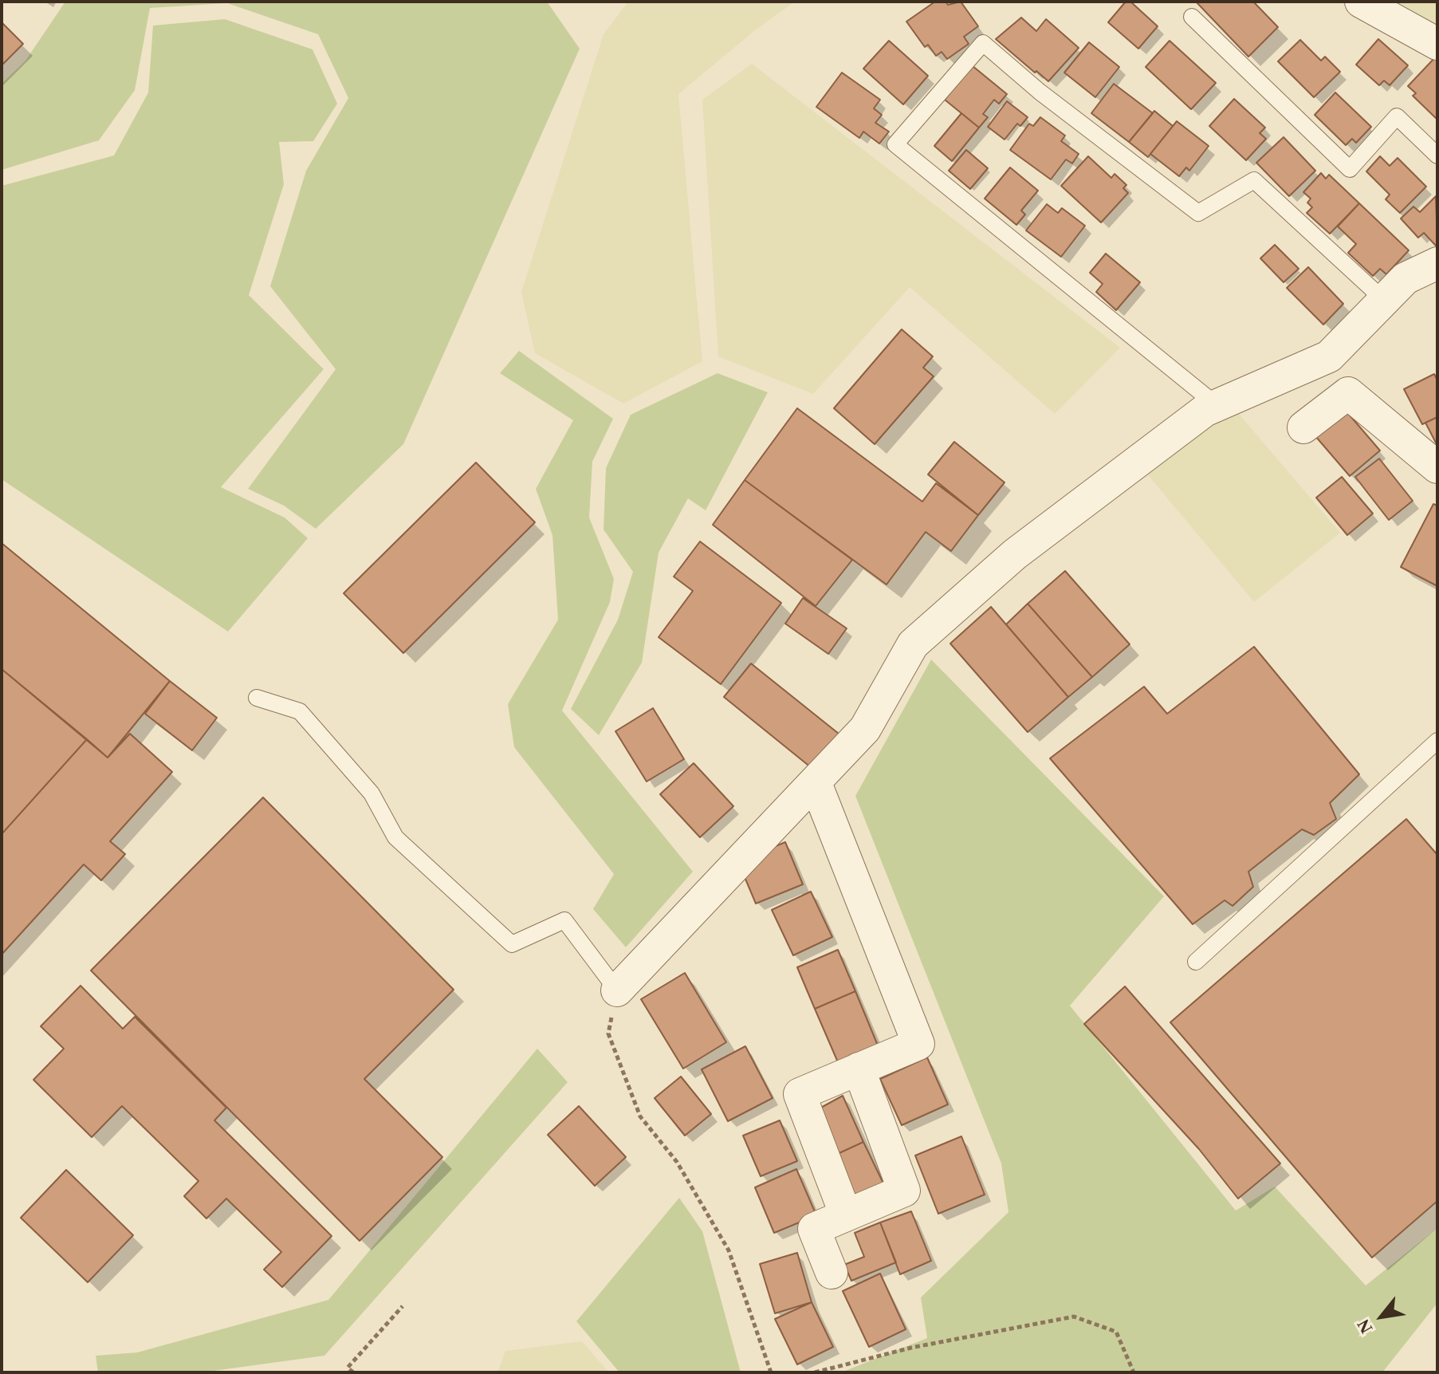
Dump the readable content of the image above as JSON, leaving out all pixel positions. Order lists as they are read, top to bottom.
{
  "north": "bottom left"
}
